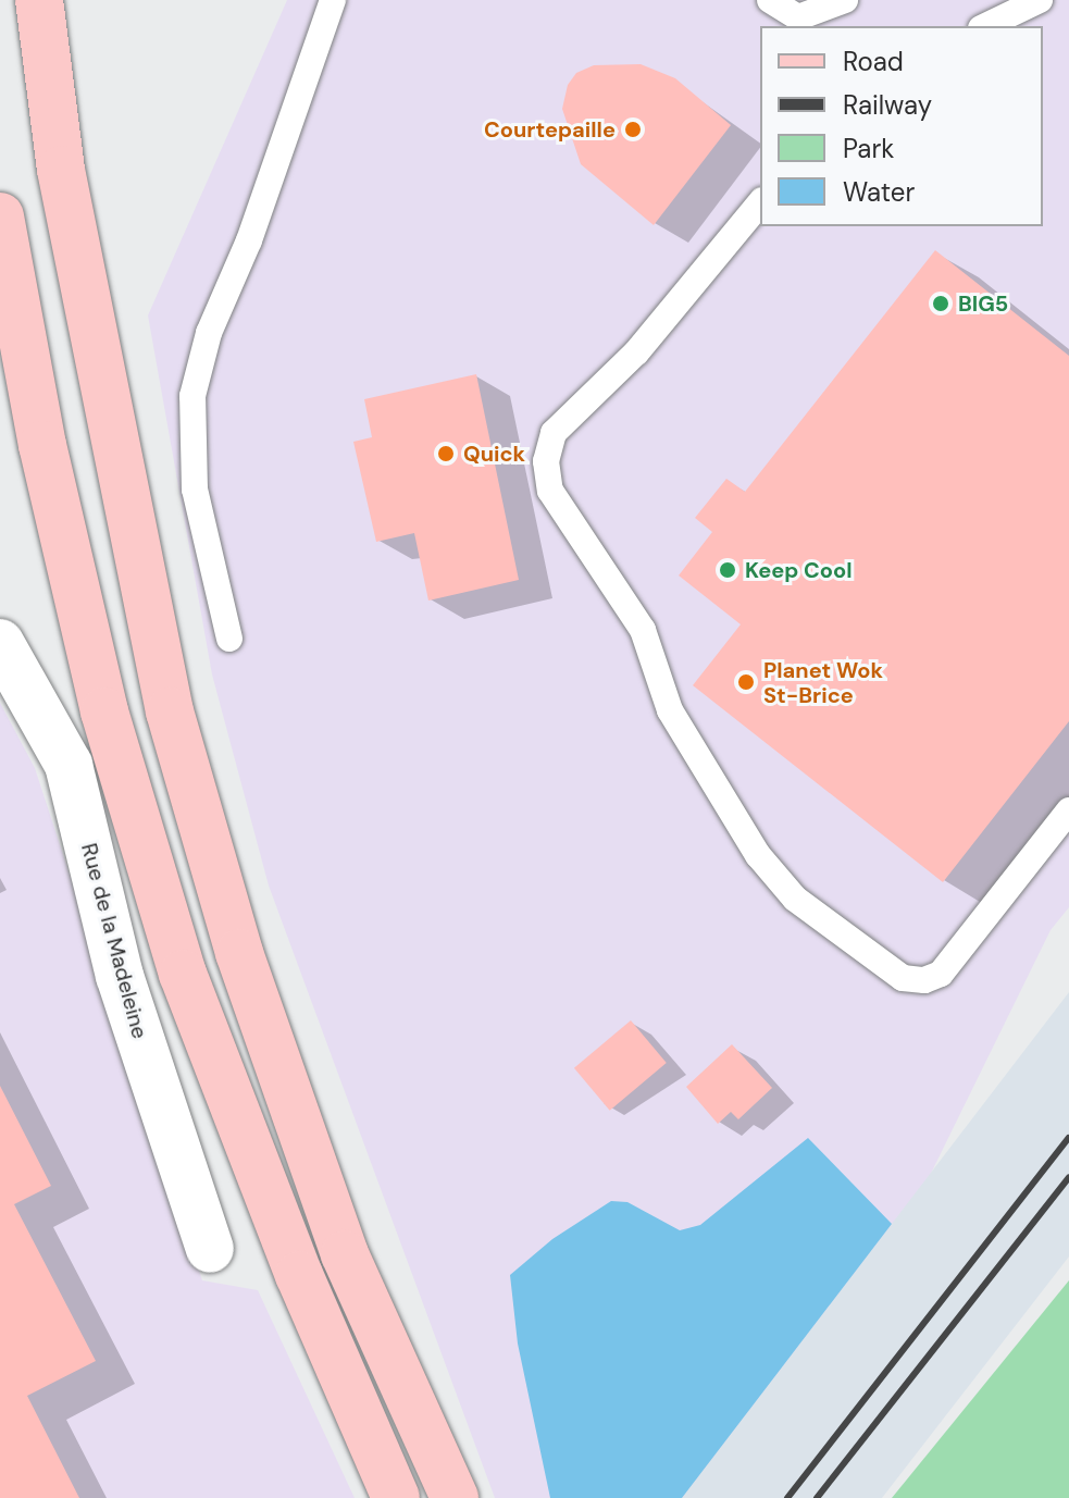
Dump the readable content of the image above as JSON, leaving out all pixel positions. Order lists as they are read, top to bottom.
{
  "streets": {
    "street": ["Rue de la Madeleine"]
  },
  "places": [
    "Courtepaille",
    "BIG5",
    "Quick",
    "Keep Cool",
    "Planet Wok St-Brice"
  ],
  "legend": [
    "Road",
    "Railway",
    "Park",
    "Water"
  ]
}
